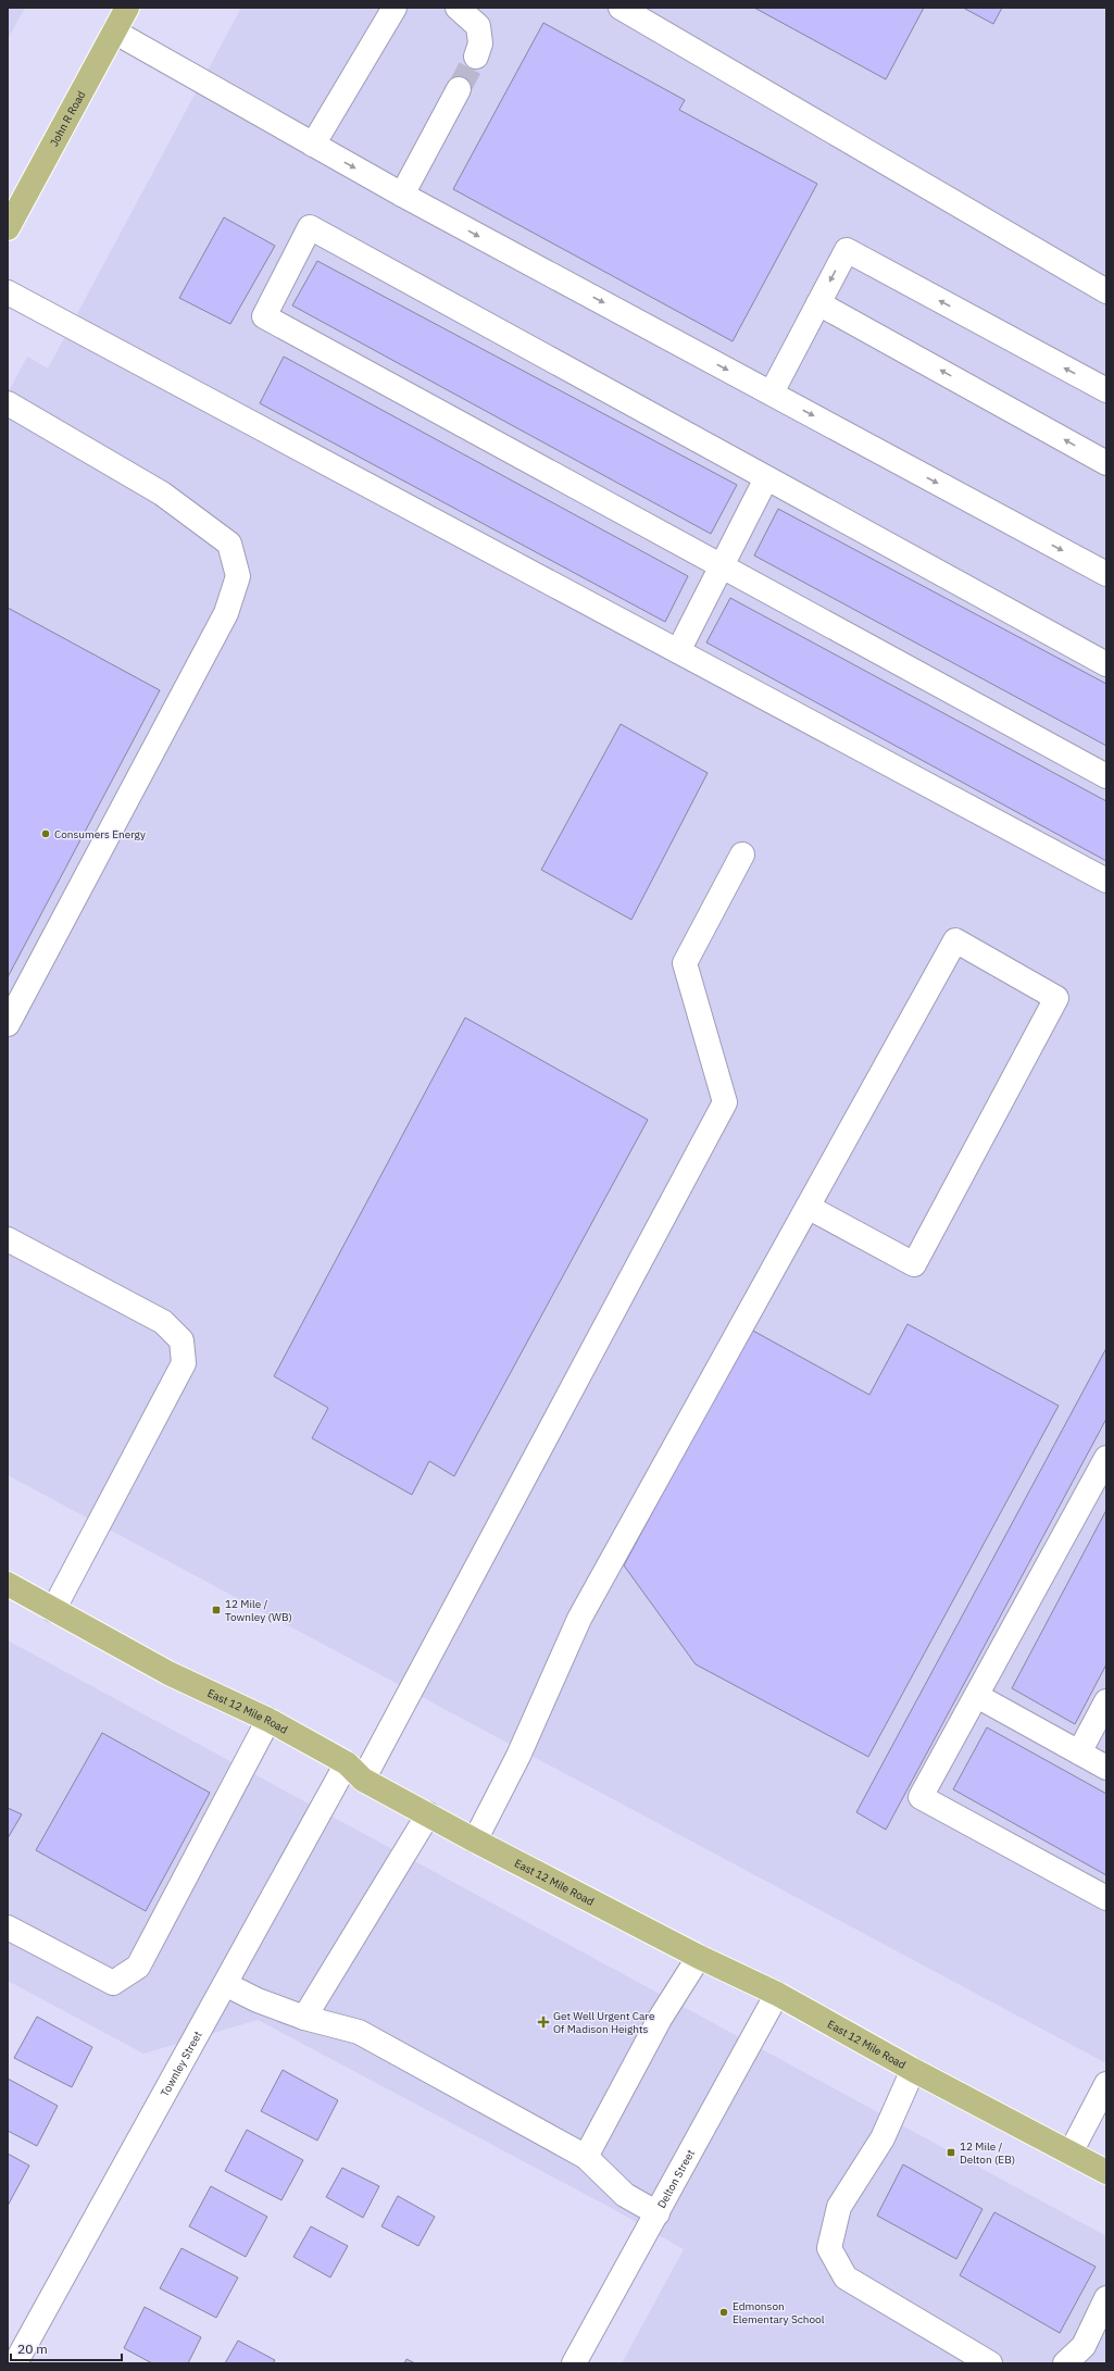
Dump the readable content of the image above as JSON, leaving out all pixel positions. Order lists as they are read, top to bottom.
{
  "streets": {
    "main road": ["John R Road", "East 12 Mile Road"],
    "street": ["Townley Street", "Delton Street"]
  },
  "crossings": [
    ["East 12 Mile Road", "Townley Street"],
    ["East 12 Mile Road", "Delton Street"]
  ],
  "places": {
    "other": ["Consumers Energy", "Edmonson Elementary School"],
    "transit": ["12 Mile / Townley (WB)", "12 Mile / Delton (EB)"],
    "health": ["Get Well Urgent Care Of Madison Heights"]
  },
  "scale_bar": "20 m"
}
